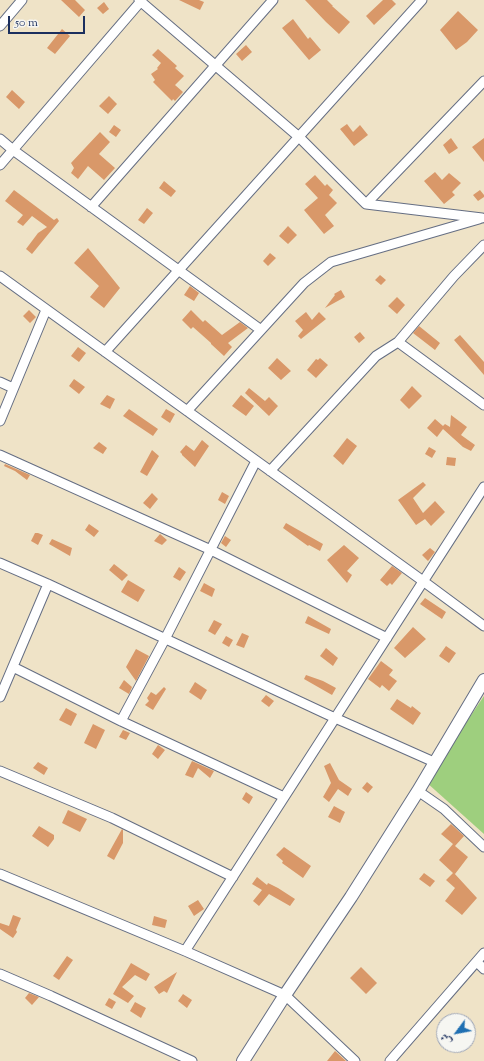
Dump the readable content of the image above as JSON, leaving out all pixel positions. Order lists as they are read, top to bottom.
{
  "scale_bar": "50 m",
  "north": "bottom left"
}
